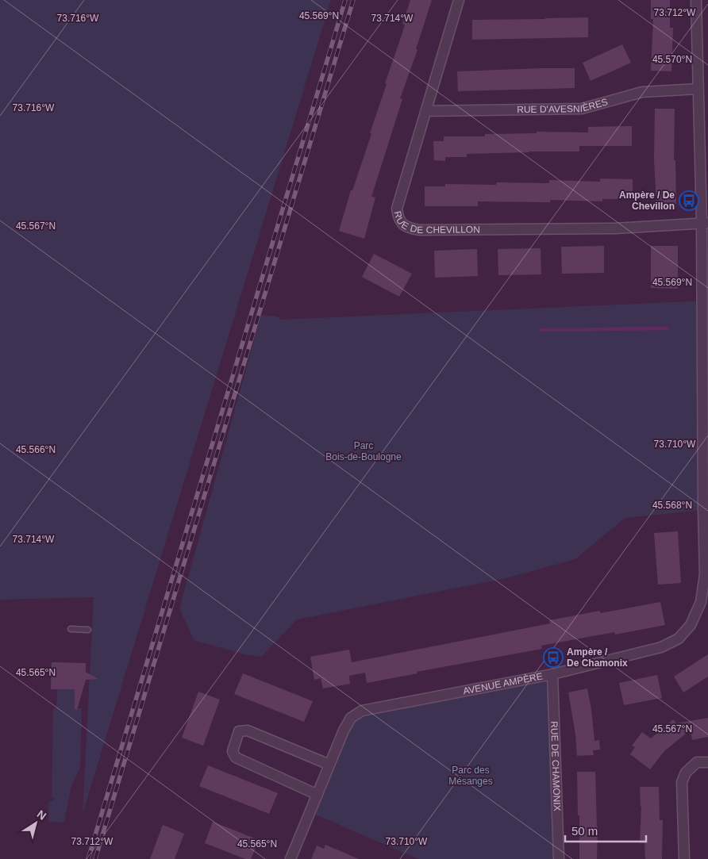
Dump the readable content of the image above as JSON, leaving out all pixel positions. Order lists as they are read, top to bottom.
{
  "streets": {
    "street": [
      "RUE D'AVESNIÈRES",
      "RUE DE CHEVILLON",
      "AVENUE AMPÈRE",
      "RUE DE CHAMONIX"
    ]
  },
  "crossings": [
    ["RUE D'AVESNIÈRES", "RUE DE CHEVILLON"],
    ["RUE D'AVESNIÈRES", "AVENUE AMPÈRE"],
    ["RUE DE CHEVILLON", "AVENUE AMPÈRE"],
    ["AVENUE AMPÈRE", "RUE DE CHAMONIX"]
  ],
  "parks": ["Parc Bois-de-Boulogne", "Parc des Mésanges"],
  "places": {
    "bus stop": ["Ampère / De Chevillon", "Ampère / De Chamonix"]
  },
  "scale_bar": "50 m",
  "north": "top right",
  "coordinates": [
    "73.712°W",
    "45.569°N",
    "73.716°W",
    "73.714°W",
    "45.570°N",
    "45.567°N",
    "73.710°W",
    "45.566°N",
    "45.568°N",
    "45.565°N"
  ]
}
